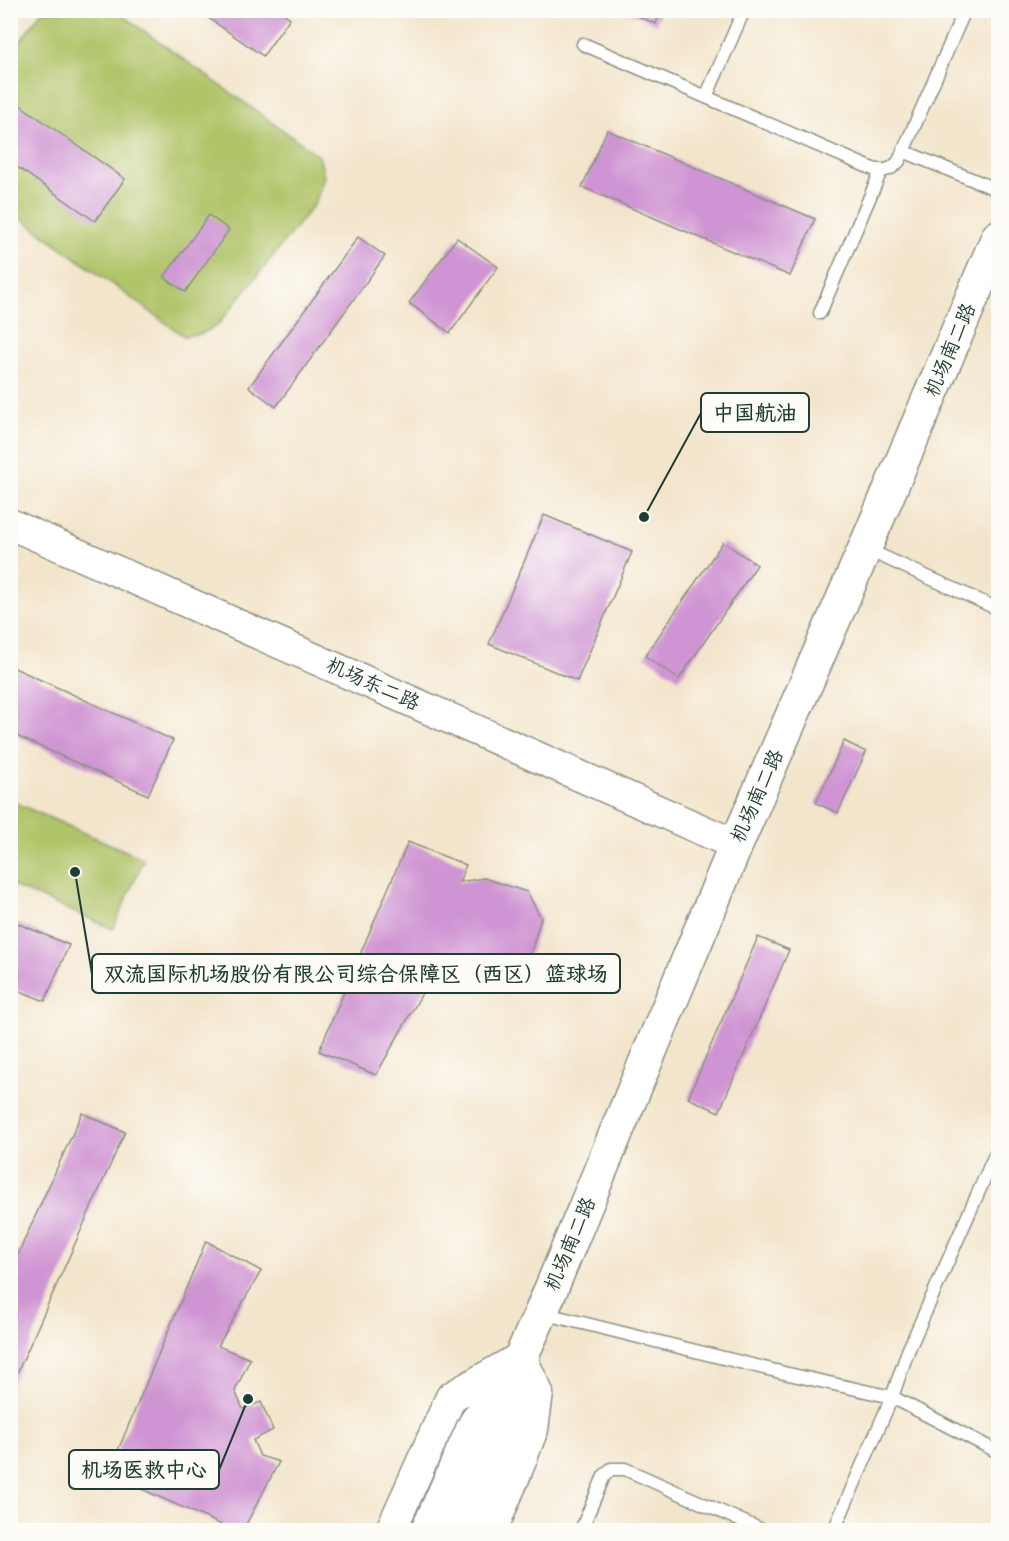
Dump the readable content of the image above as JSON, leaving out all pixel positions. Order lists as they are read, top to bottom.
{
  "streets": {
    "main road": ["机场南二路"],
    "street": ["机场东二路"]
  },
  "crossings": [
    ["机场南二路", "机场东二路"]
  ],
  "places": ["中国航油", "双流国际机场股份有限公司综合保障区（西区）篮球场", "机场医救中心"]
}
